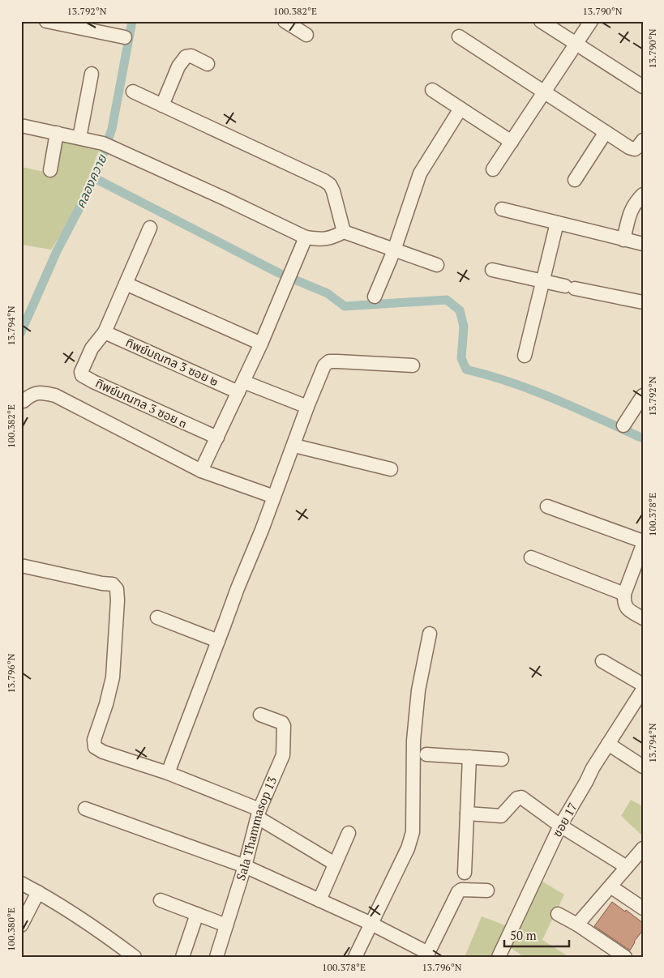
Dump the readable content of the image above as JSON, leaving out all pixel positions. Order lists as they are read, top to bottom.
{
  "streets": {
    "street": [
      "ทิพย์มณฑล 3 ซอย ๒",
      "ทิพย์มณฑล 3 ซอย ๓",
      "ซอย 17",
      "Sala Thammasop 13"
    ]
  },
  "crossings": [
    ["ทิพย์มณฑล 3 ซอย ๒", "ทิพย์มณฑล 3 ซอย ๓"]
  ],
  "water": ["คลองควาย"],
  "scale_bar": "50 m",
  "coordinates": [
    "13.792°N",
    "100.382°E",
    "13.790°N",
    "13.794°N",
    "100.378°E",
    "13.796°N",
    "100.380°E"
  ]
}
